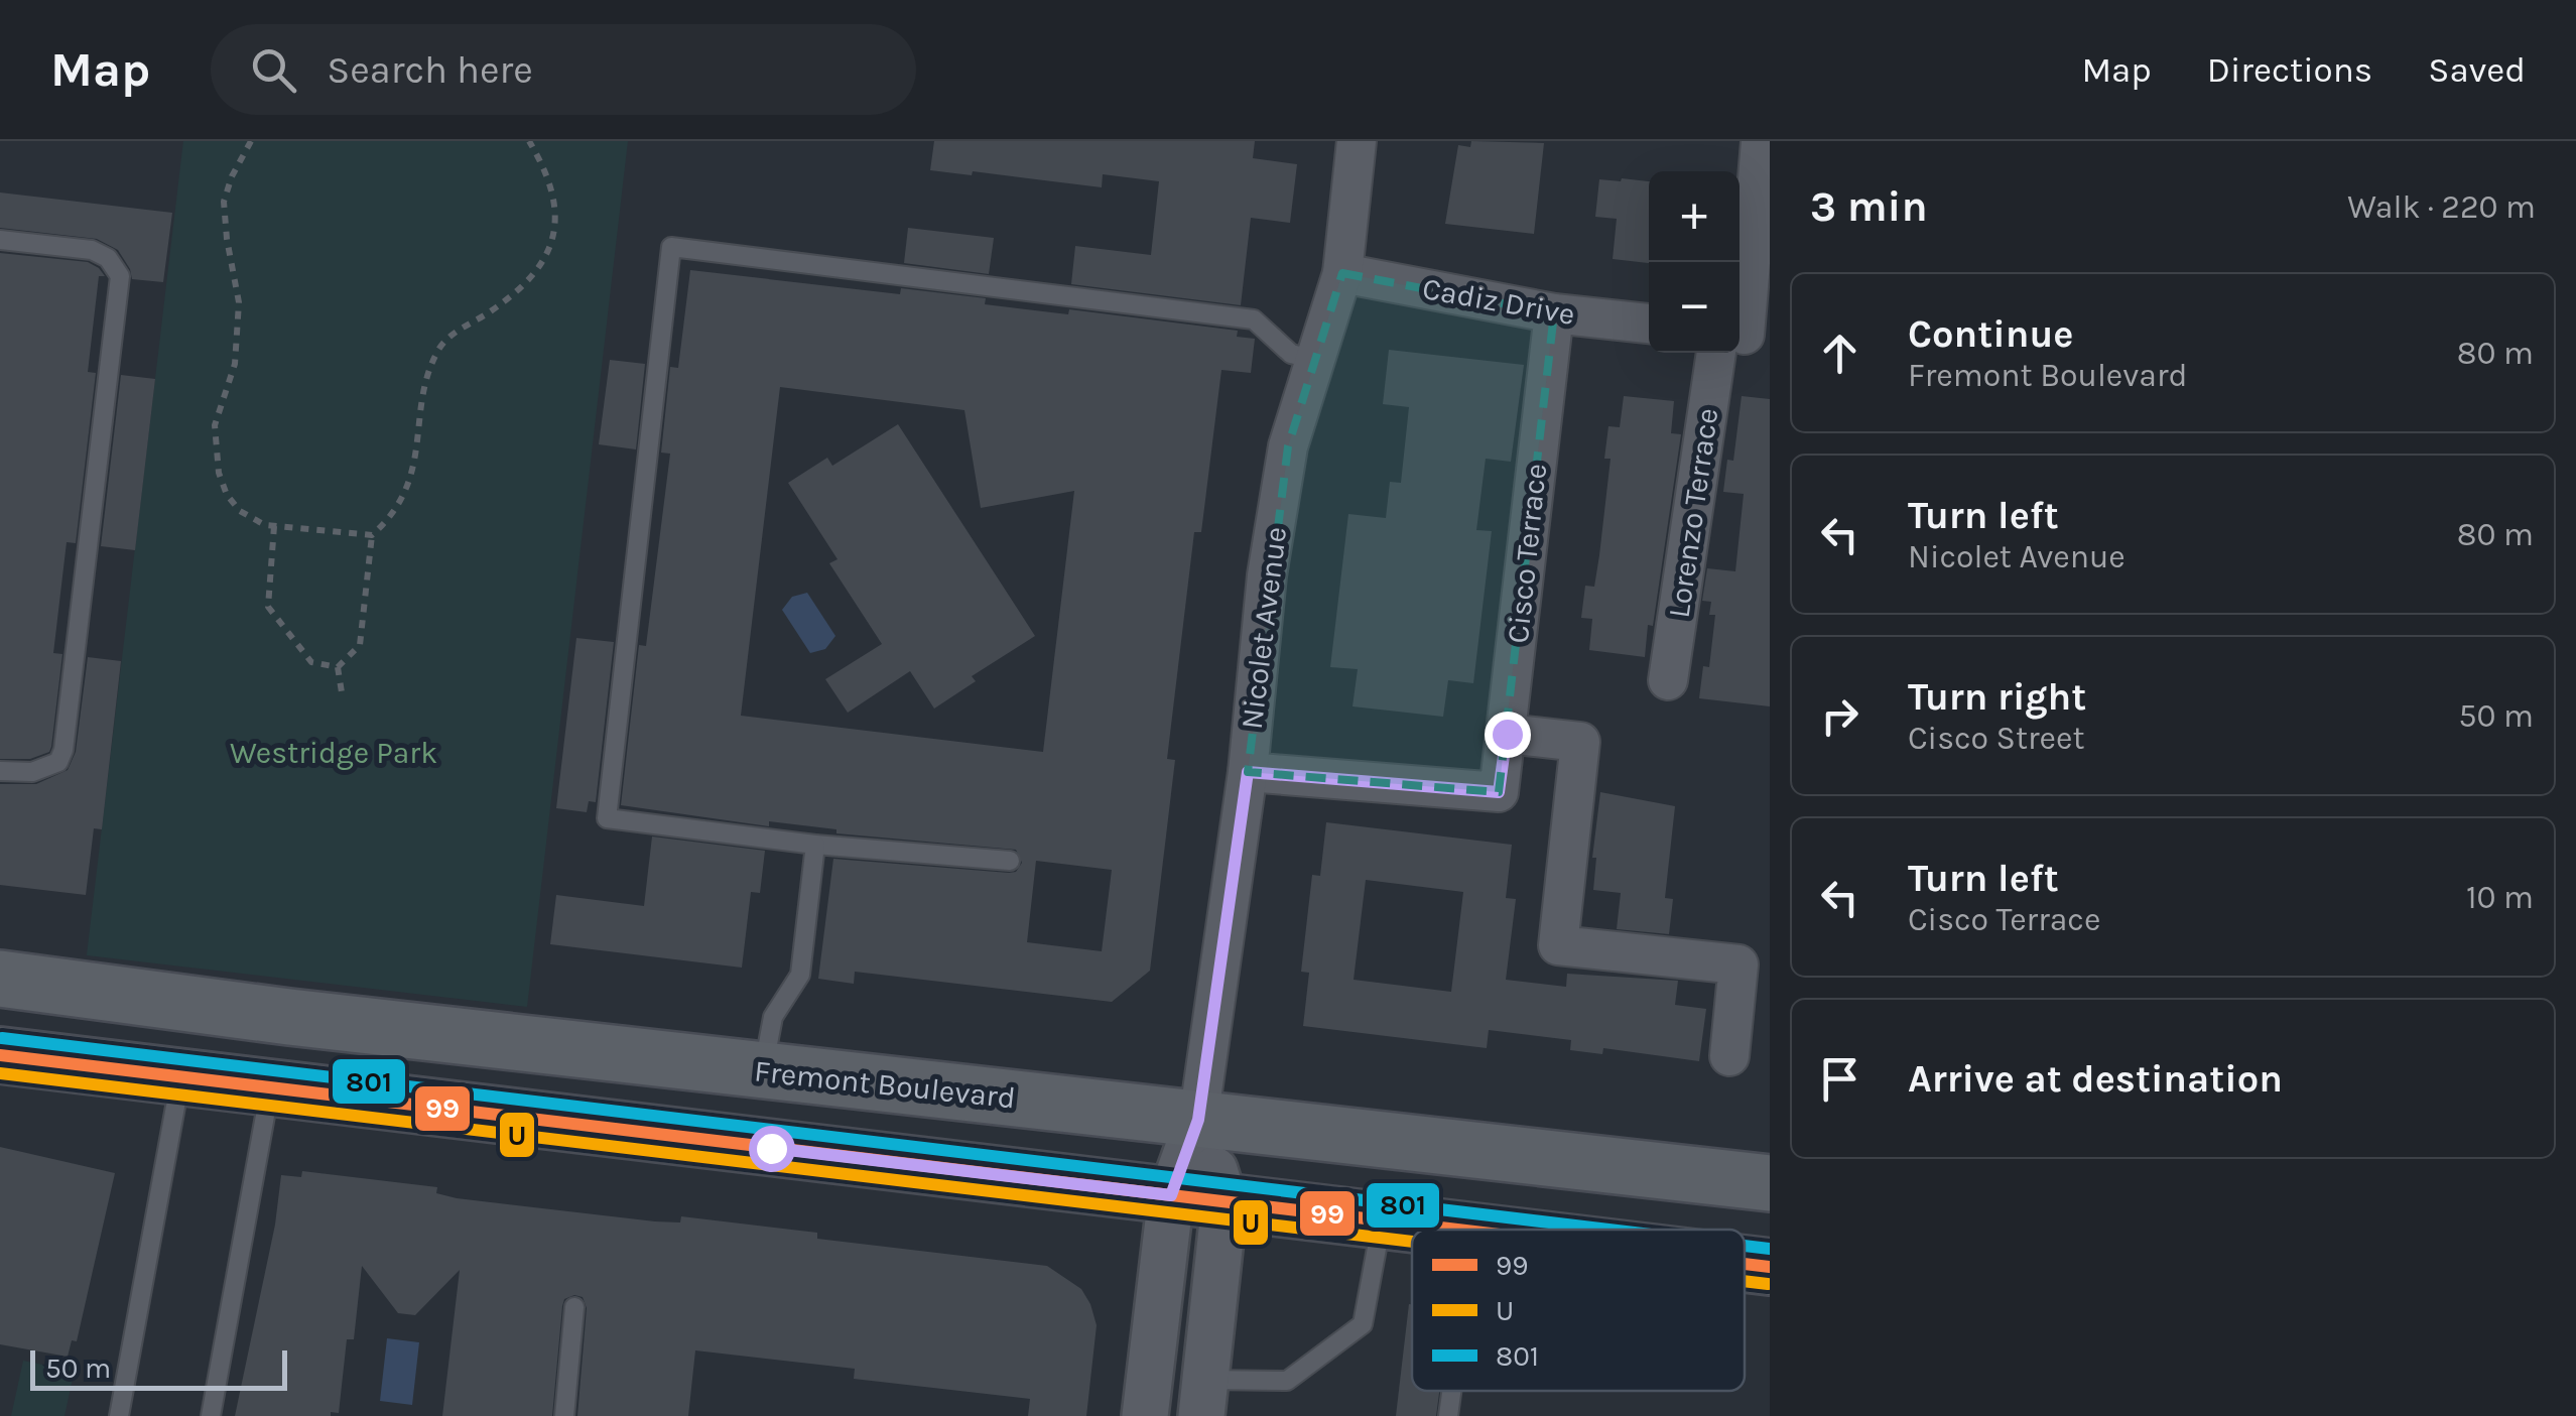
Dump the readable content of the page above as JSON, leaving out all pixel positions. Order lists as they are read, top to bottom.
{
  "streets": {
    "main road": ["Fremont Boulevard"],
    "street": [
      "Cadiz Drive",
      "Lorenzo Terrace",
      "Cisco Terrace",
      "Nicolet Avenue"
    ]
  },
  "crossings": [
    ["Cadiz Drive", "Cisco Terrace"],
    ["Cadiz Drive", "Nicolet Avenue"],
    ["Cisco Terrace", "Nicolet Avenue"],
    ["Nicolet Avenue", "Fremont Boulevard"]
  ],
  "parks": ["Westridge Park"],
  "lines": ["transit line 801", "transit line 99", "transit line U"],
  "legend": ["99", "U", "801"],
  "scale_bar": "50 m",
  "page": {
    "header": "Map",
    "search": "Search here",
    "nav": ["Map", "Directions", "Saved"],
    "heading": ["3 min", "Walk · 220 m"],
    "map_buttons": ["+", "−"],
    "list": [
      ["Continue", "Fremont Boulevard", "80 m"],
      ["Turn left", "Nicolet Avenue", "80 m"],
      ["Turn right", "Cisco Street", "50 m"],
      ["Turn left", "Cisco Terrace", "10 m"],
      "Arrive at destination"
    ],
    "scale": "50 m"
  }
}
